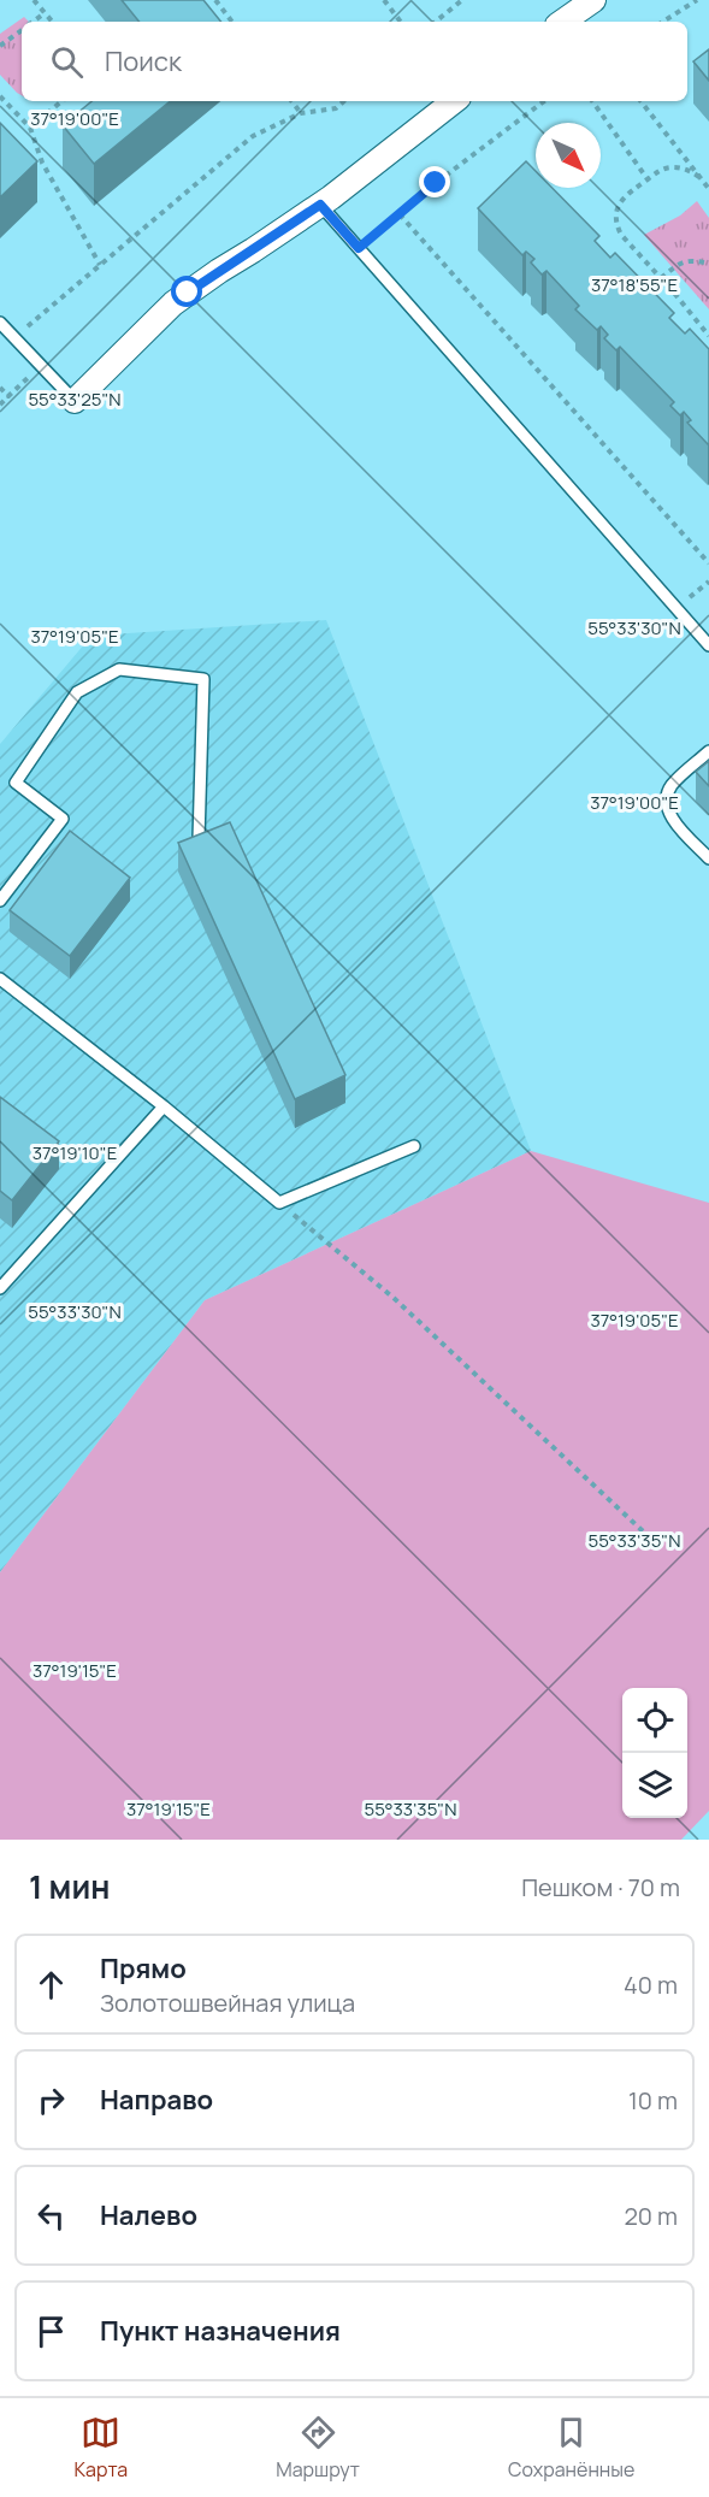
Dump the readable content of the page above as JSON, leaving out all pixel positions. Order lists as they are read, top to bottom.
{
  "north": "bottom right",
  "page": {
    "search": "Поиск",
    "heading": ["1 мин", "Пешком · 70 m"],
    "list": [
      ["Прямо", "Золотошвейная улица", "40 m"],
      ["Направо", "10 m"],
      ["Налево", "20 m"],
      "Пункт назначения"
    ],
    "nav": ["Карта", "Маршрут", "Сохранённые"]
  },
  "coordinates": [
    "37°19'00\"E",
    "37°18'55\"E",
    "55°33'25\"N",
    "55°33'30\"N",
    "37°19'05\"E",
    "37°19'10\"E",
    "55°33'35\"N",
    "37°19'15\"E"
  ]
}
